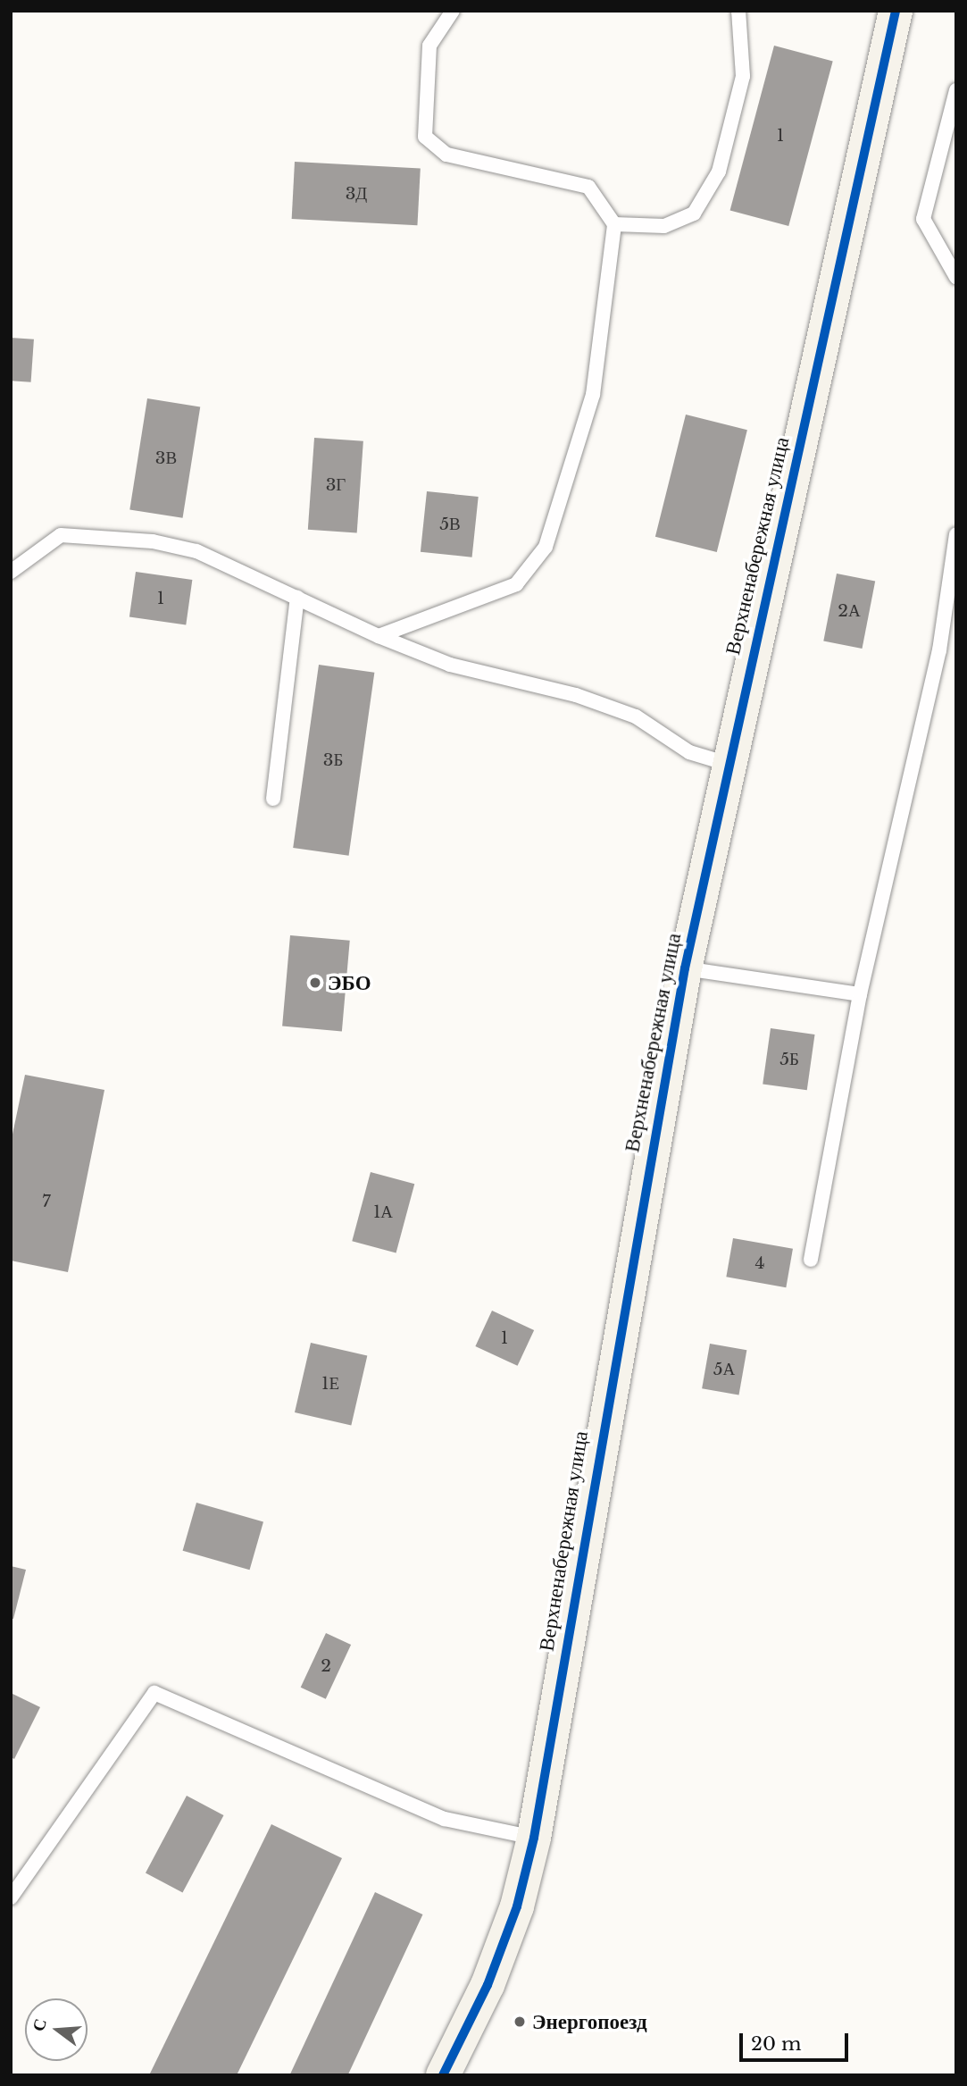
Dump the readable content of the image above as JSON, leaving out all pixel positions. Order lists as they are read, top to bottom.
{
  "streets": {
    "street": ["Верхненабережная улица"]
  },
  "places": ["ЭБО", "Энергопоезд"],
  "house_numbers": [
    "1",
    "3Д",
    "3В",
    "3Г",
    "5В",
    "1",
    "2А",
    "3Б",
    "5Б",
    "7",
    "1А",
    "4",
    "1",
    "5А",
    "1Е",
    "2"
  ],
  "scale_bar": "20 m",
  "north": "left"
}
